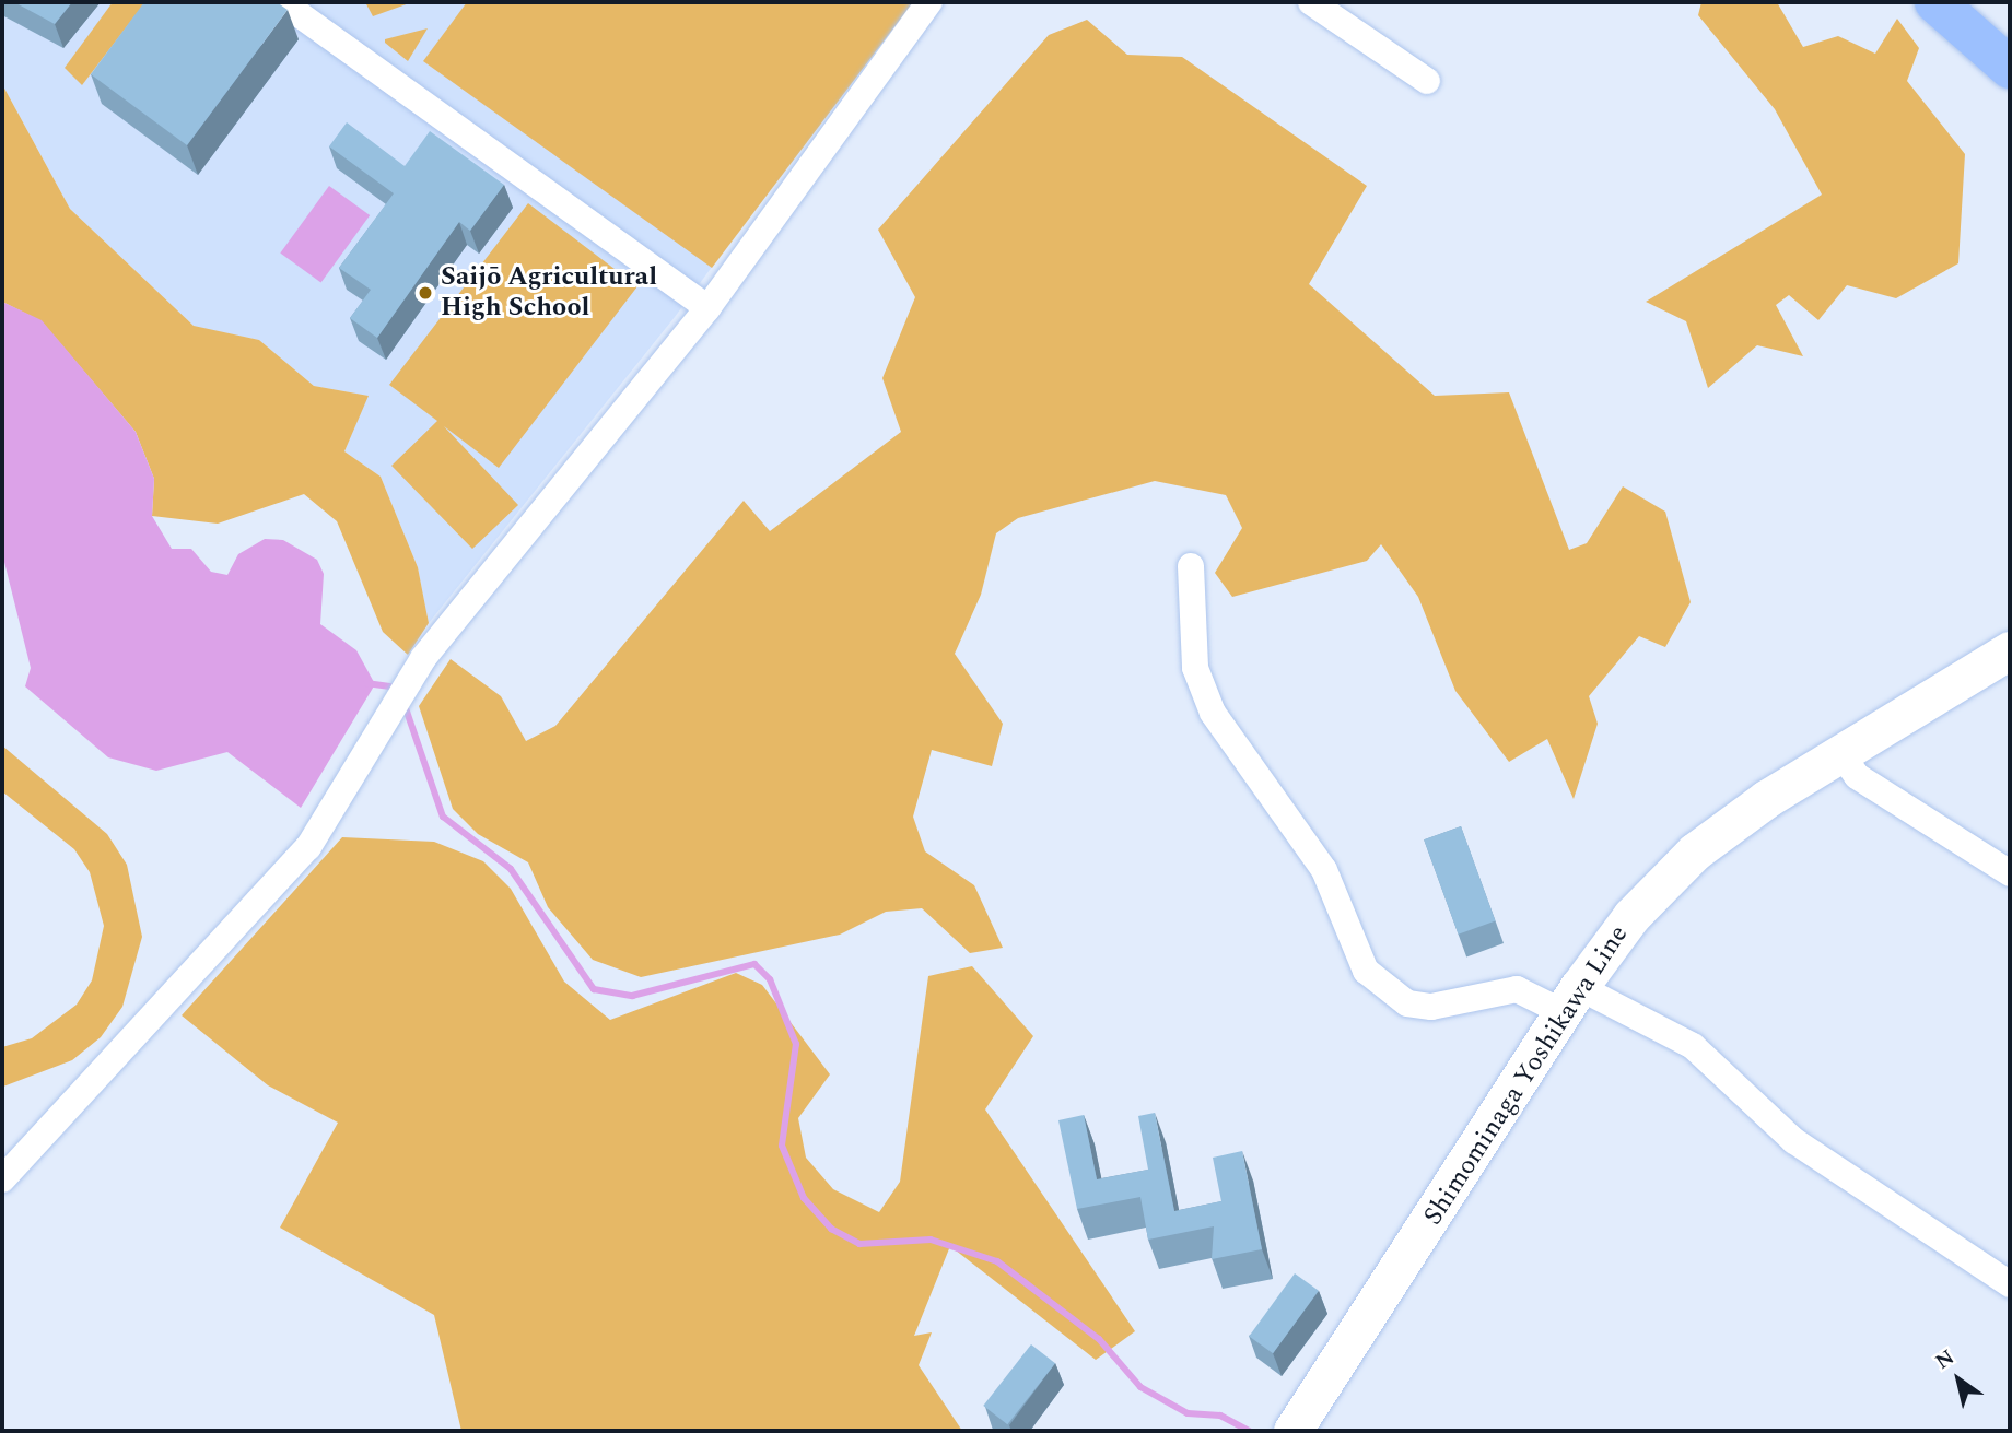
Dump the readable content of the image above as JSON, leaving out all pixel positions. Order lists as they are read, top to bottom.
{
  "streets": {
    "main road": ["Shimominaga Yoshikawa Line"]
  },
  "places": ["Saijō Agricultural High School"],
  "north": "top left"
}
